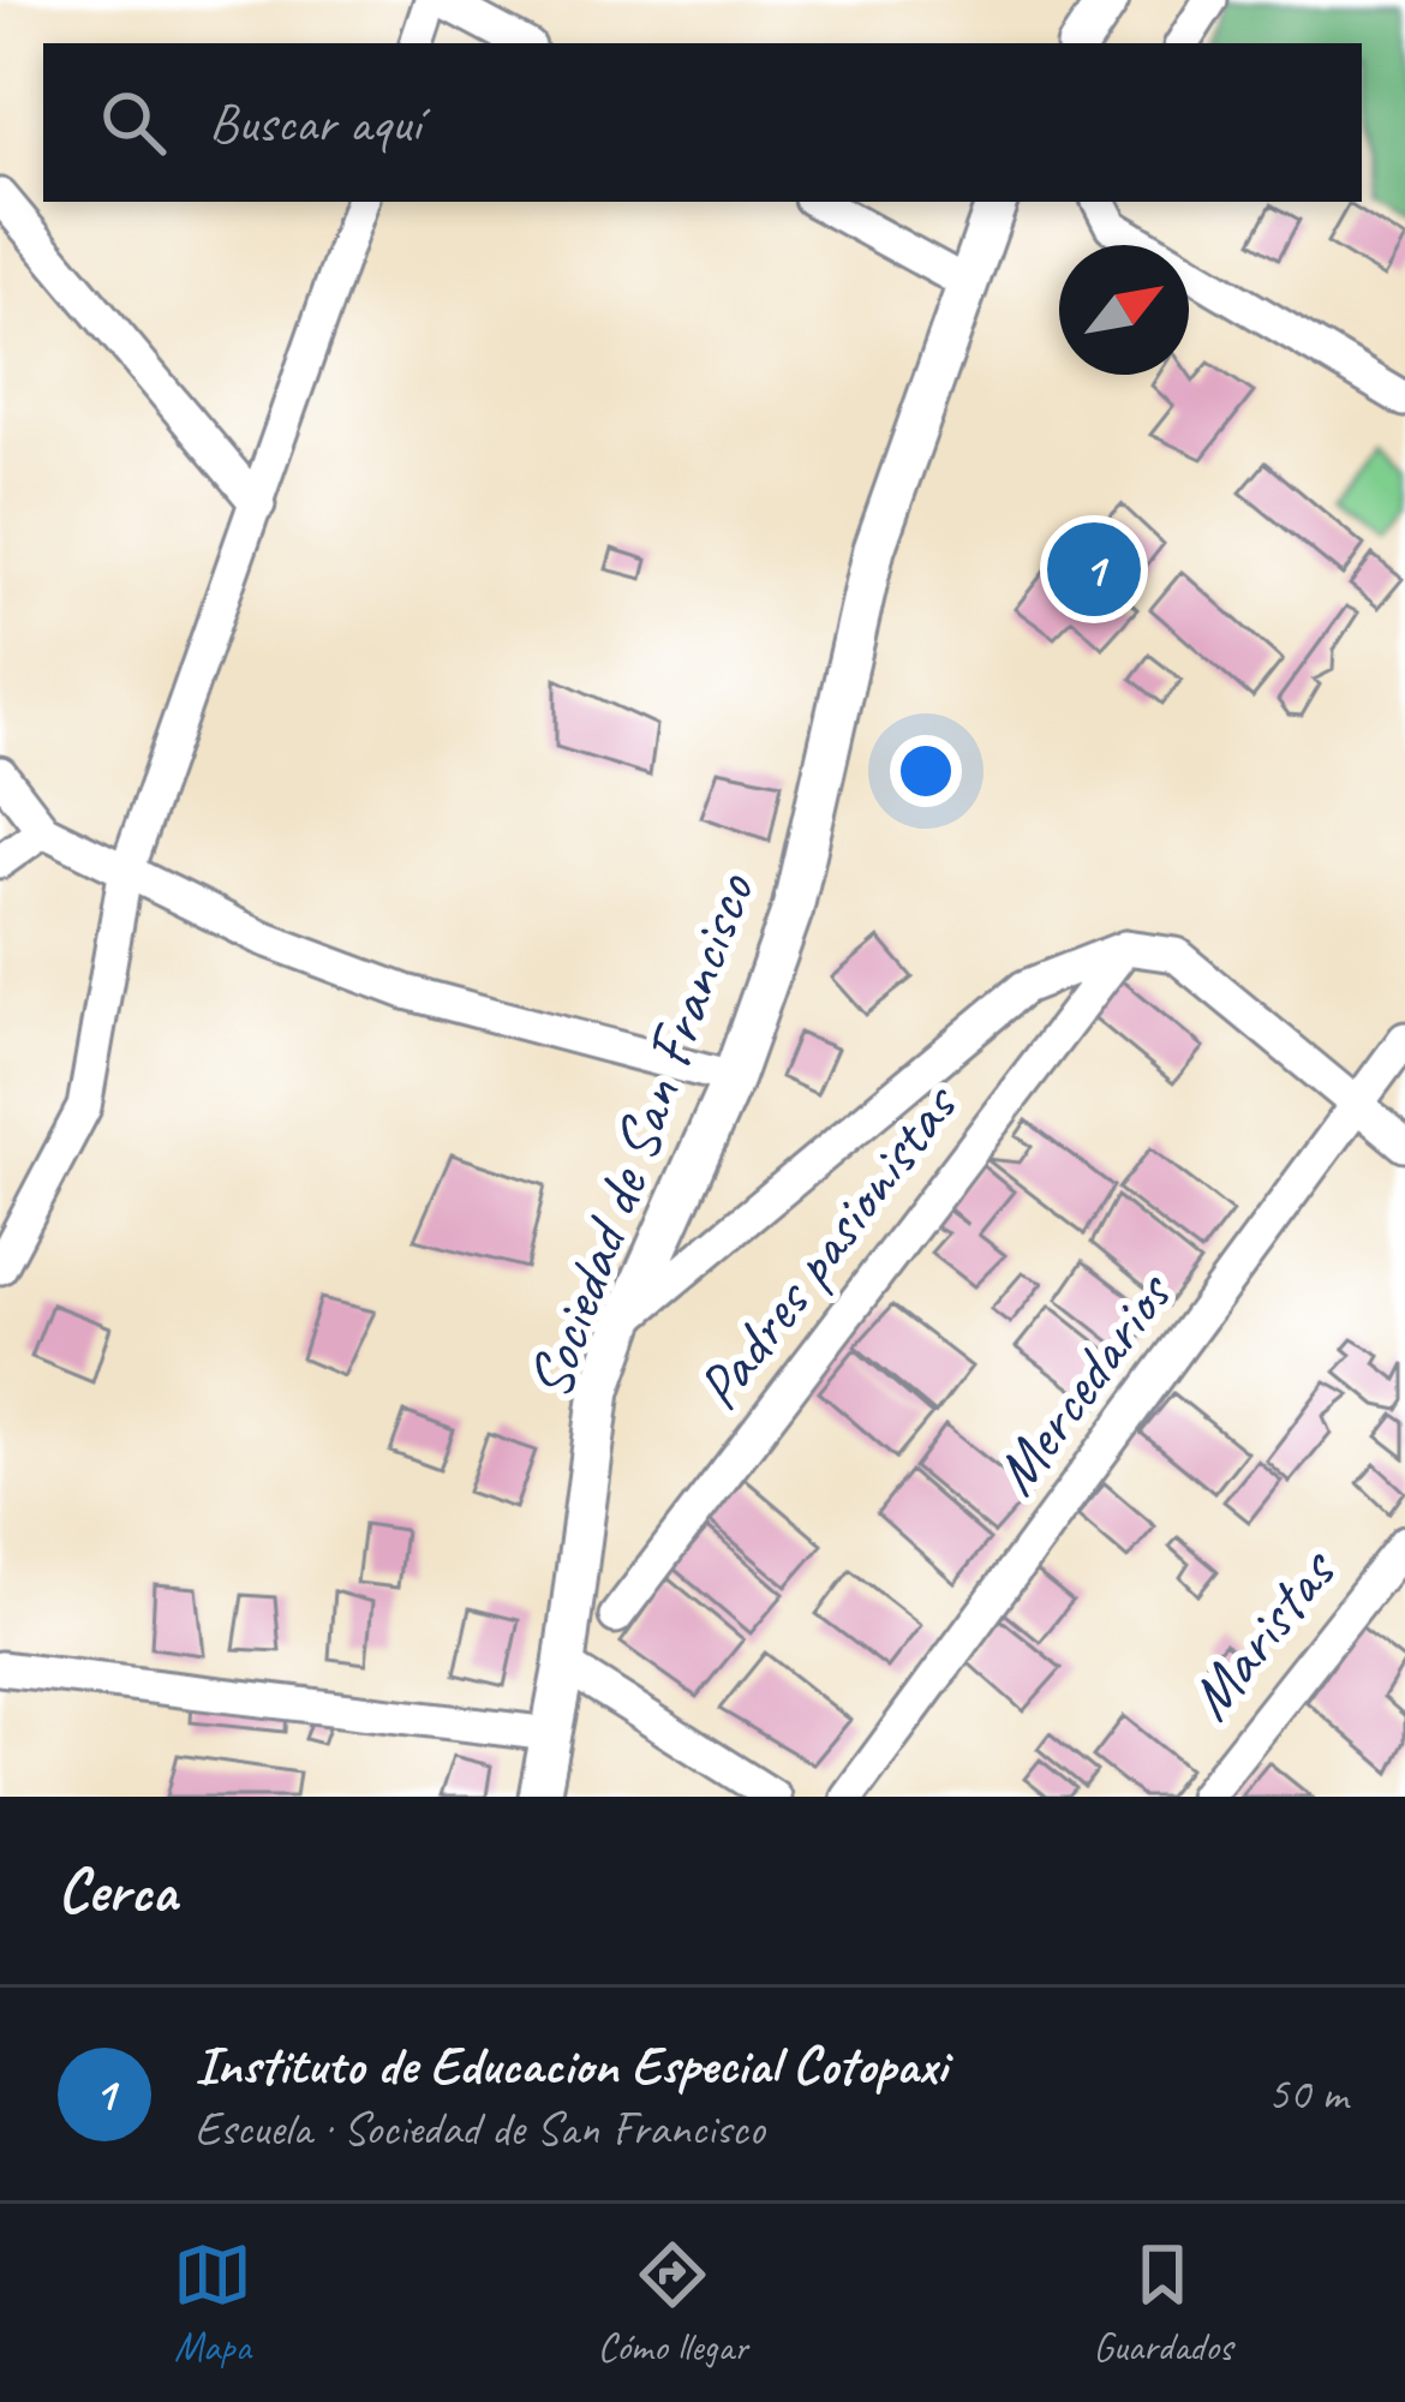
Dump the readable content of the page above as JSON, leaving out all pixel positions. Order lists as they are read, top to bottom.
{
  "streets": {
    "street": [
      "Sociedad de San Francisco",
      "Padres pasionistas",
      "Mercedarios",
      "Maristas"
    ]
  },
  "north": "top right",
  "page": {
    "search": "Buscar aquí",
    "pins": "1",
    "heading": "Cerca",
    "list": [
      {
        "mark": "1",
        "name": "Instituto de Educacion Especial Cotopaxi",
        "note": "Escuela · Sociedad de San Francisco",
        "value": "50 m"
      }
    ],
    "nav": ["Mapa", "Cómo llegar", "Guardados"]
  }
}
